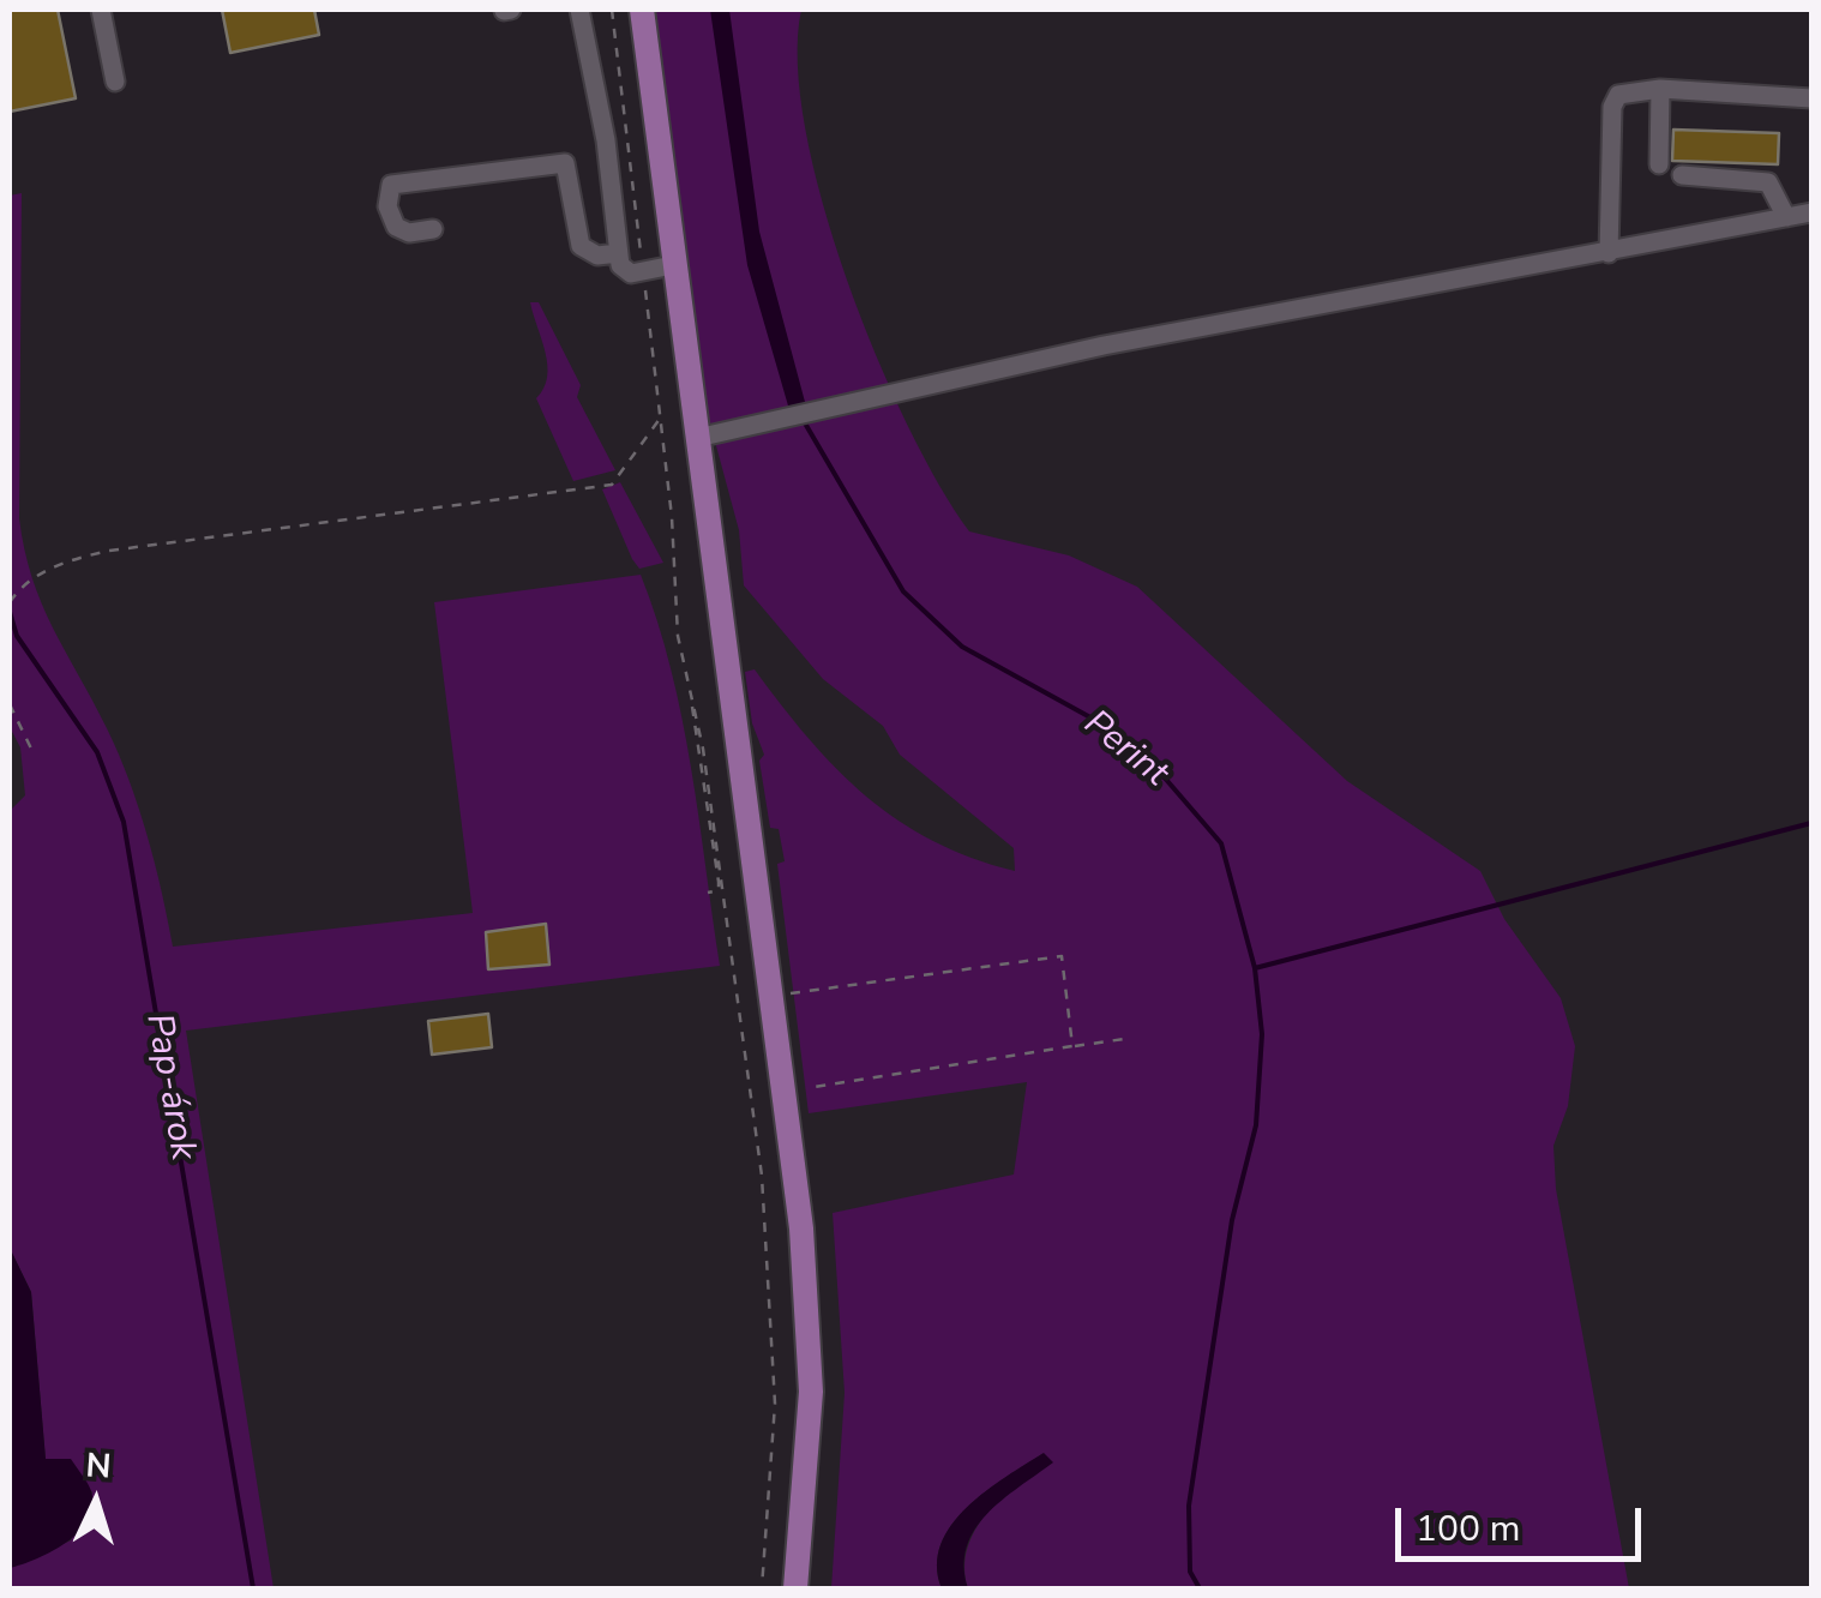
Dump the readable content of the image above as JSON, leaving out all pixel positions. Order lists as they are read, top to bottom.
{
  "water": ["Perint", "Pap-árok"],
  "scale_bar": "100 m",
  "north": "top"
}
